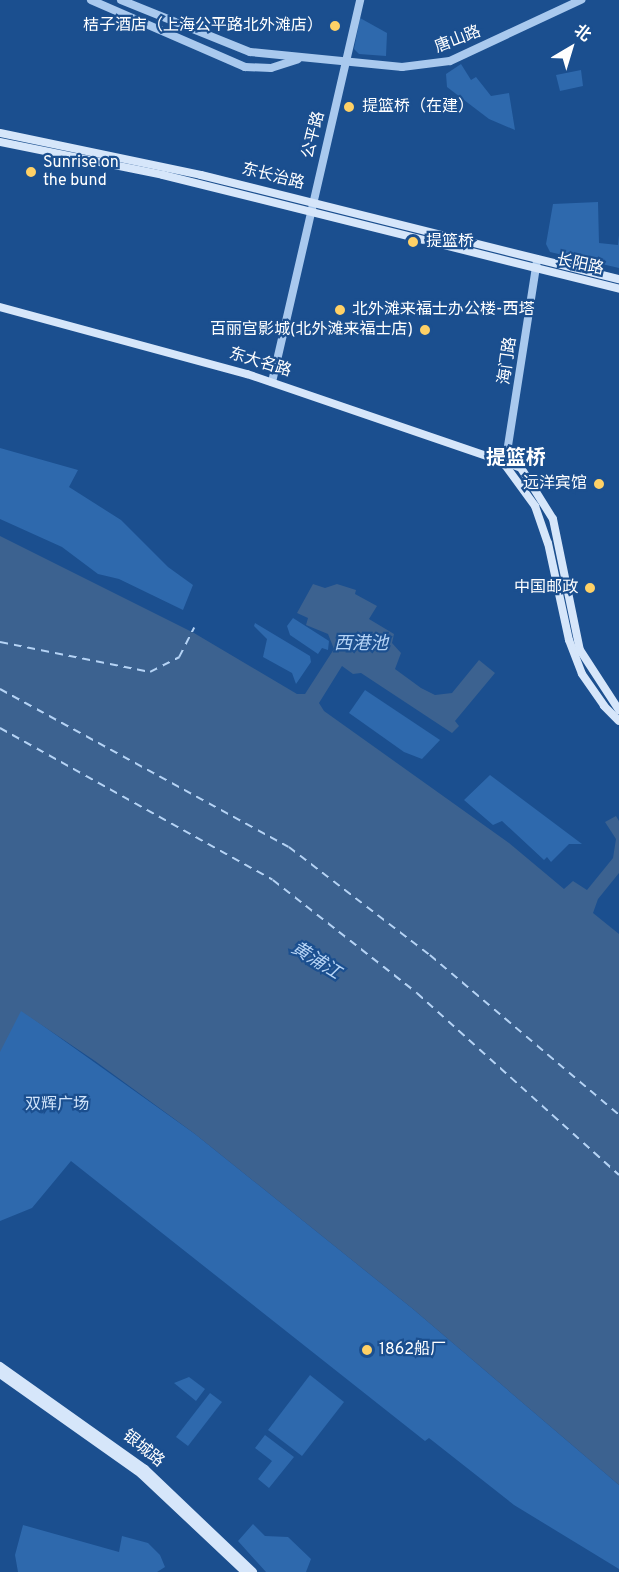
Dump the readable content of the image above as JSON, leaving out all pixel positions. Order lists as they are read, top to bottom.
{
  "streets": {
    "main road": [
      "东长治路",
      "长阳路",
      "东大名路",
      "银城路"
    ],
    "street": ["唐山路", "公平路", "海门路"]
  },
  "crossings": [
    ["唐山路", "公平路"],
    ["公平路", "东长治路"],
    ["公平路", "东大名路"],
    ["东长治路", "长阳路"],
    ["东长治路", "海门路"],
    ["长阳路", "海门路"],
    ["海门路", "东大名路"]
  ],
  "districts": ["提篮桥"],
  "water": ["西港池", "黄浦江"],
  "parks": ["双辉广场"],
  "places": [
    "桔子酒店（上海公平路北外滩店）",
    "提篮桥（在建）",
    "Sunrise on the bund",
    "提篮桥",
    "北外滩来福士办公楼-西塔",
    "百丽宫影城(北外滩来福士店)",
    "远洋宾馆",
    "中国邮政",
    "1862船厂"
  ],
  "north": "top right"
}
